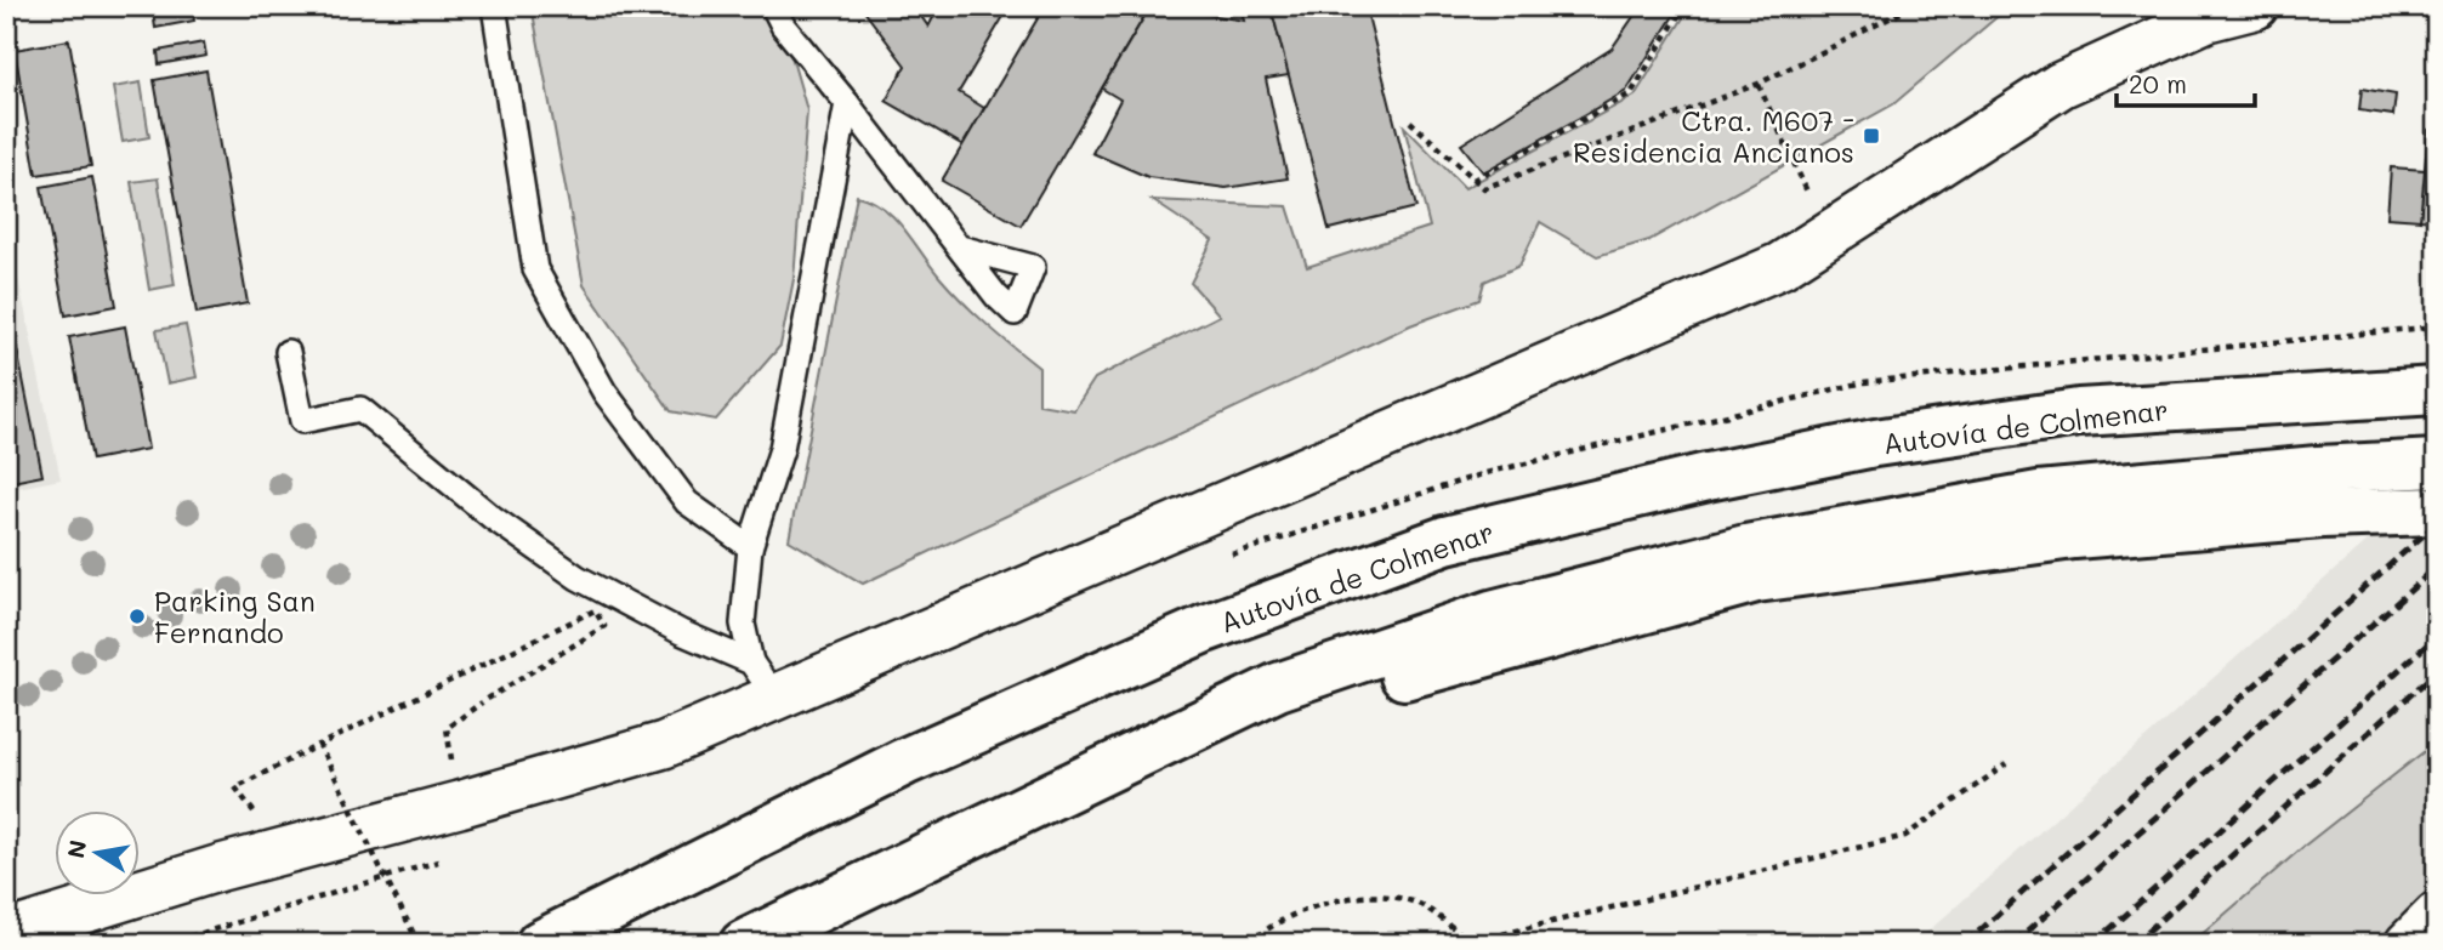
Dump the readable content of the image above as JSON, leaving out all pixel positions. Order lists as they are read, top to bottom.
{
  "streets": {
    "highway": ["Autovía de Colmenar"]
  },
  "places": {
    "transit": ["Ctra. M607 - Residencia Ancianos"],
    "other": ["Parking San Fernando"]
  },
  "scale_bar": "20 m",
  "north": "left"
}
